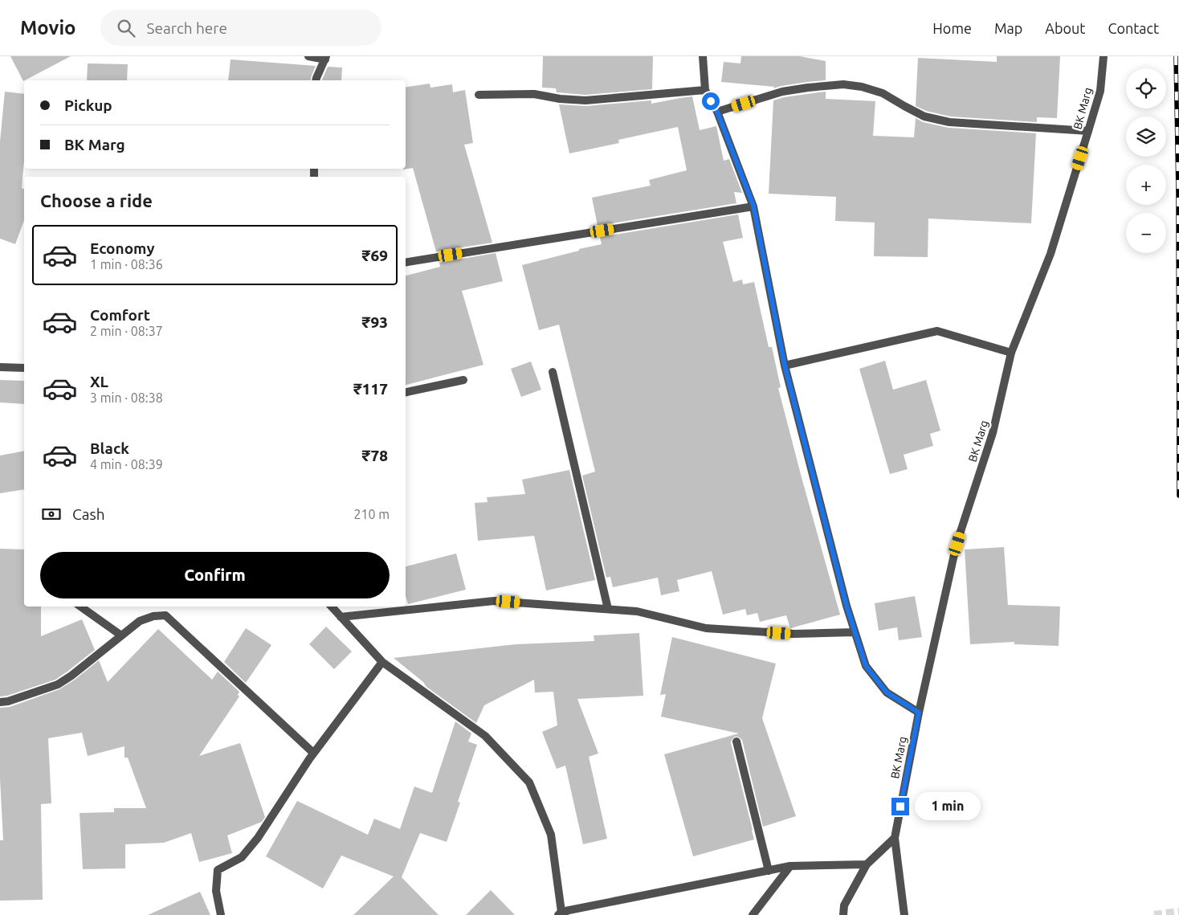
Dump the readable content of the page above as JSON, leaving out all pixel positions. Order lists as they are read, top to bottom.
{
  "streets": {
    "street": ["BK Marg"]
  },
  "page": {
    "header": "Movio",
    "search": "Search here",
    "nav": [
      "Home",
      "Map",
      "About",
      "Contact"
    ],
    "map_buttons": ["+", "−"],
    "banner": ["Pickup", "BK Marg"],
    "heading": "Choose a ride",
    "list": [
      {
        "name": "Economy",
        "note": "1 min · 08:36",
        "value": "₹69"
      },
      {
        "name": "Comfort",
        "note": "2 min · 08:37",
        "value": "₹93"
      },
      {
        "name": "XL",
        "note": "3 min · 08:38",
        "value": "₹117"
      },
      {
        "name": "Black",
        "note": "4 min · 08:39",
        "value": "₹78"
      }
    ],
    "pay": ["Cash", "210 m"],
    "buttons": "Confirm",
    "bubble": "1 min"
  }
}
